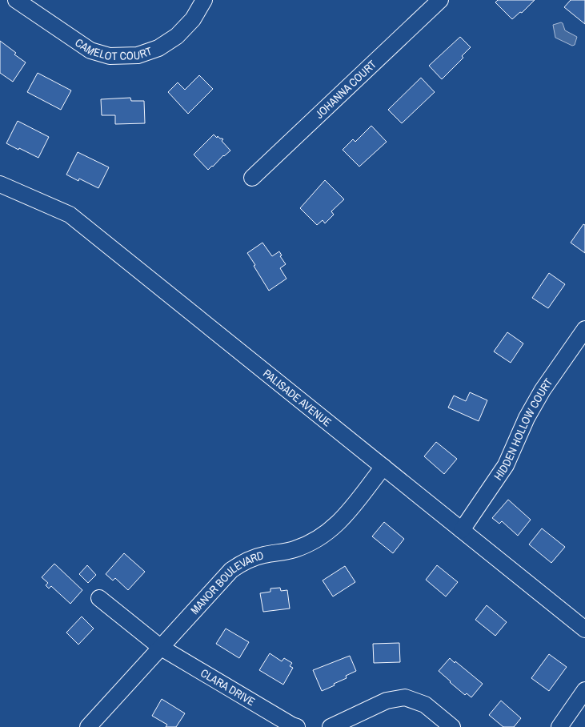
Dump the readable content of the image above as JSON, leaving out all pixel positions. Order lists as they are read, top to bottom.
{
  "streets": {
    "street": [
      "CAMELOT COURT",
      "JOHANNA COURT",
      "PALISADE AVENUE",
      "HIDDEN HOLLOW COURT",
      "MANOR BOULEVARD",
      "CLARA DRIVE"
    ]
  },
  "crossings": [
    ["PALISADE AVENUE", "HIDDEN HOLLOW COURT"],
    ["PALISADE AVENUE", "MANOR BOULEVARD"],
    ["MANOR BOULEVARD", "CLARA DRIVE"]
  ]
}
